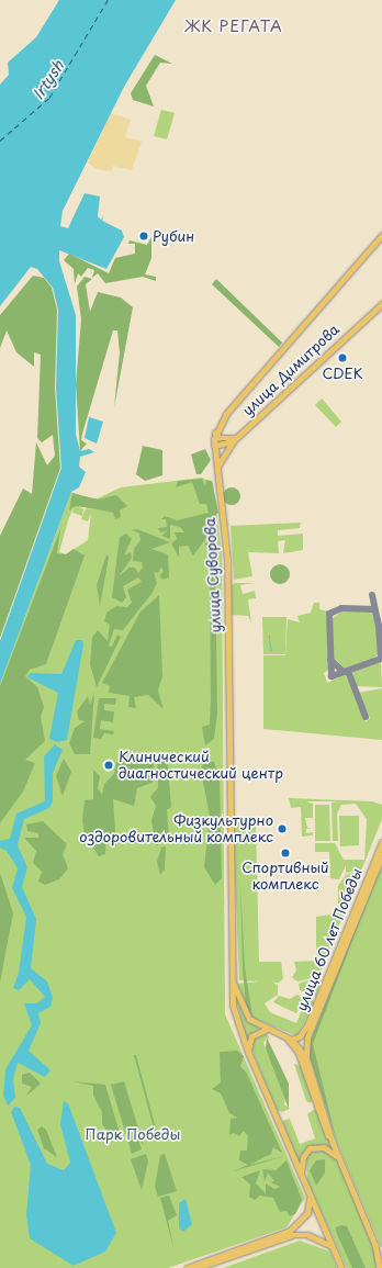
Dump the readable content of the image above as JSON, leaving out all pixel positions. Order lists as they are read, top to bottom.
{
  "streets": {
    "main road": ["улица Димитрова", "улица Суворова", "улица 60 лет Победы"]
  },
  "crossings": [
    ["улица Димитрова", "улица Суворова"]
  ],
  "districts": ["ЖК РЕГАТА"],
  "water": ["Irtysh"],
  "parks": ["Парк Победы"],
  "places": [
    "Рубин",
    "CDEK",
    "Клинический диагностический центр",
    "Физкультурно оздоровительный комплекс",
    "Спортивный комплекс"
  ]
}
